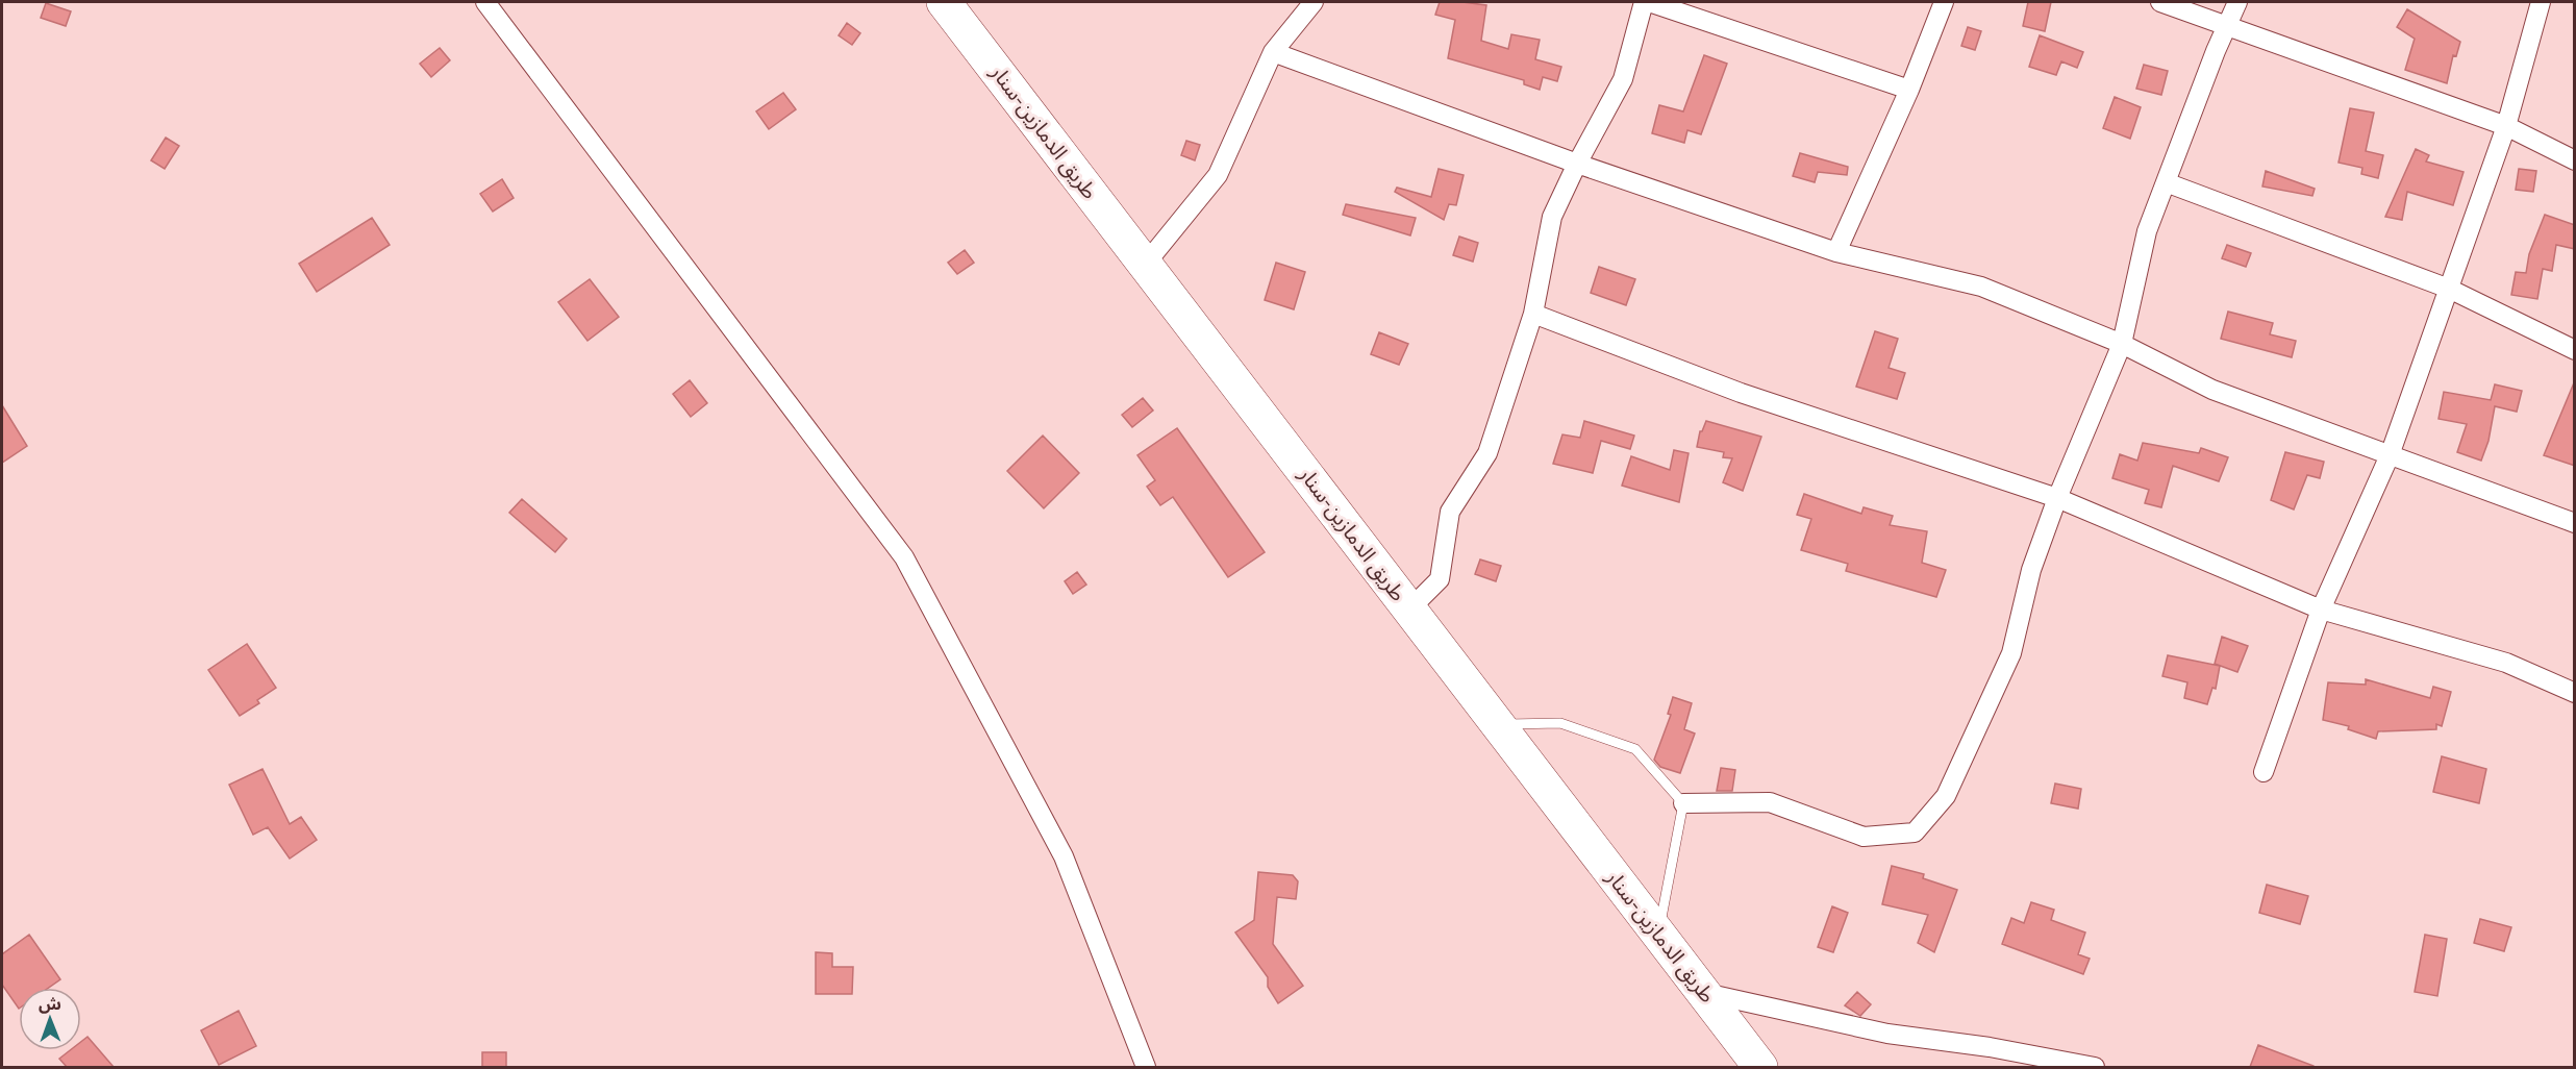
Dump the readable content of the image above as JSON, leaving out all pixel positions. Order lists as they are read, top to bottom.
{
  "streets": {
    "highway": ["طريق الدمازين-سنار"]
  },
  "north": "top"
}
